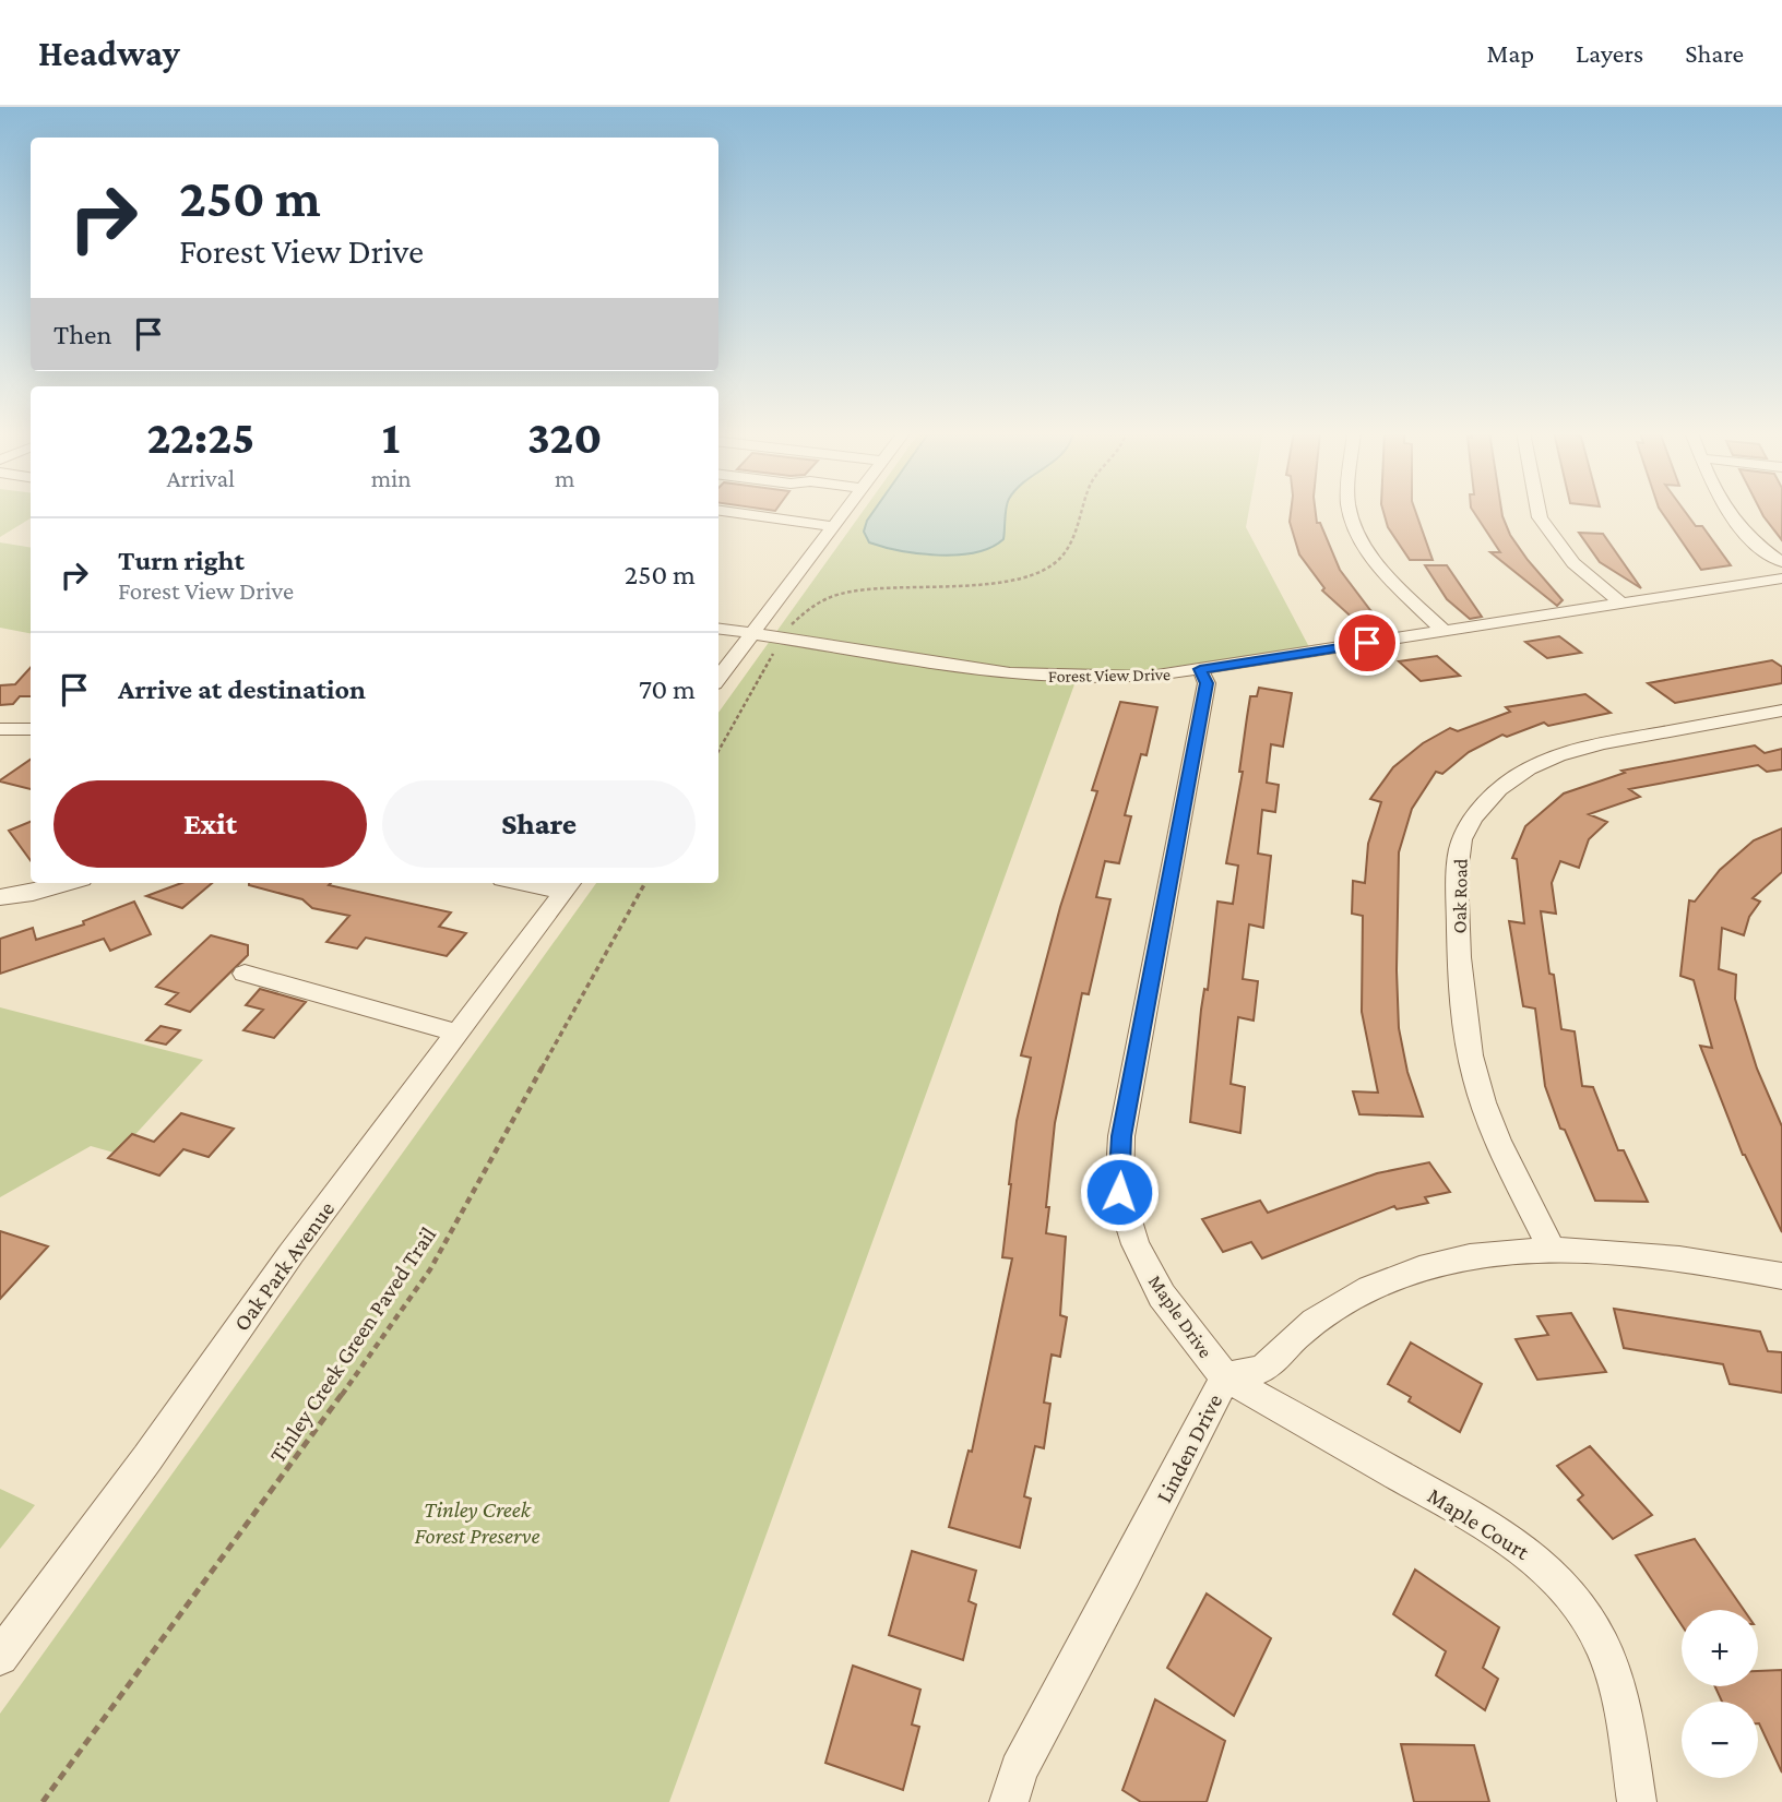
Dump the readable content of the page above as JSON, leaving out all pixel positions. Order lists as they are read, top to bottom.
{
  "streets": {
    "street": [
      "Forest View Drive",
      "Oak Road",
      "Oak Park Avenue",
      "Maple Drive",
      "Linden Drive",
      "Maple Court"
    ],
    "path": ["Tinley Creek Green Paved Trail"]
  },
  "crossings": [
    ["Forest View Drive", "Maple Drive"],
    ["Oak Road", "Linden Drive"],
    ["Maple Drive", "Linden Drive"],
    ["Maple Drive", "Maple Court"],
    ["Linden Drive", "Maple Court"]
  ],
  "parks": ["Tinley Creek Forest Preserve"],
  "page": {
    "header": "Headway",
    "nav": ["Map", "Layers", "Share"],
    "turn": ["250 m", "Forest View Drive"],
    "then": "Then",
    "eta": [
      "22:25",
      "Arrival",
      "1",
      "min",
      "320",
      "m"
    ],
    "list": [
      {
        "name": "Turn right",
        "note": "Forest View Drive",
        "value": "250 m"
      },
      {
        "name": "Arrive at destination",
        "value": "70 m"
      }
    ],
    "buttons": ["Exit", "Share"],
    "map_buttons": ["+", "−"]
  }
}
